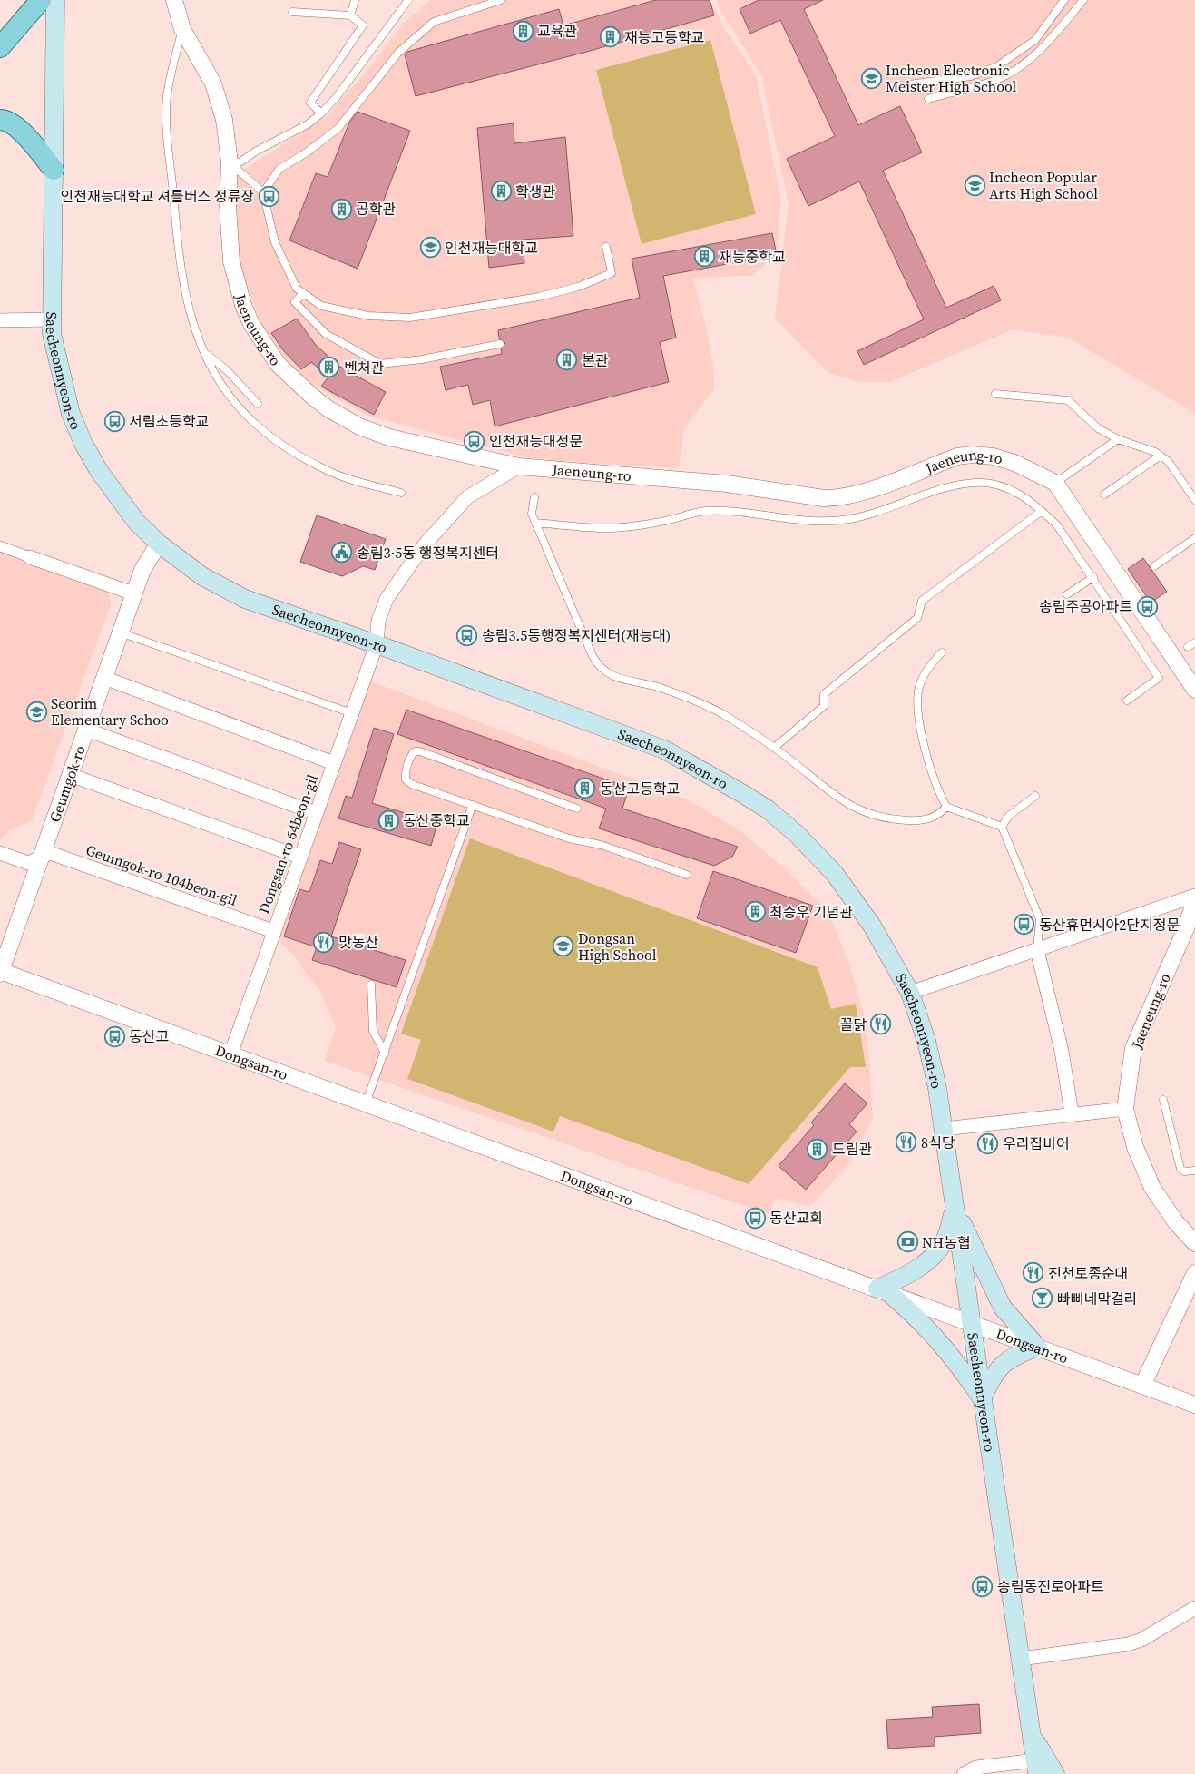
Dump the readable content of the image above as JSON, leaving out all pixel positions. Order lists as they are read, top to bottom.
{
  "streets": {
    "main road": ["Saecheonnyeon-ro"],
    "street": [
      "Jaeneung-ro",
      "Geumgok-ro",
      "Dongsan-ro 64beon-gil",
      "Geumgok-ro 104beon-gil",
      "Dongsan-ro"
    ]
  },
  "crossings": [
    ["Jaeneung-ro", "Dongsan-ro 64beon-gil"],
    ["Saecheonnyeon-ro", "Geumgok-ro"],
    ["Saecheonnyeon-ro", "Dongsan-ro 64beon-gil"],
    ["Saecheonnyeon-ro", "Dongsan-ro"],
    ["Geumgok-ro", "Geumgok-ro 104beon-gil"],
    ["Geumgok-ro", "Dongsan-ro"],
    ["Dongsan-ro 64beon-gil", "Geumgok-ro 104beon-gil"],
    ["Dongsan-ro 64beon-gil", "Dongsan-ro"]
  ],
  "places": {
    "building": [
      "교육관",
      "재능고등학교",
      "학생관",
      "공학관",
      "재능중학교",
      "본관",
      "벤처관",
      "동산고등학교",
      "동산중학교",
      "최승우 기념관",
      "드림관"
    ],
    "school or university": [
      "Incheon Electronic Meister High School",
      "Incheon Popular Arts High School",
      "인천재능대학교",
      "Seorim Elementary Schoo",
      "Dongsan High School"
    ],
    "bus stop": [
      "인천재능대학교 셔틀버스 정류장",
      "서림초등학교",
      "인천재능대정문",
      "송림주공아파트",
      "송림3.5동행정복지센터(재능대)",
      "동산휴먼시아2단지정문",
      "동산고",
      "동산교회",
      "송림동진로아파트"
    ],
    "public building": ["송림3·5동 행정복지센터"],
    "restaurant": [
      "맛동산",
      "꼴닭",
      "8식당",
      "우리집비어",
      "진천토종순대"
    ],
    "bank": ["NH농협"],
    "bar": ["빠삐네막걸리"]
  }
}
